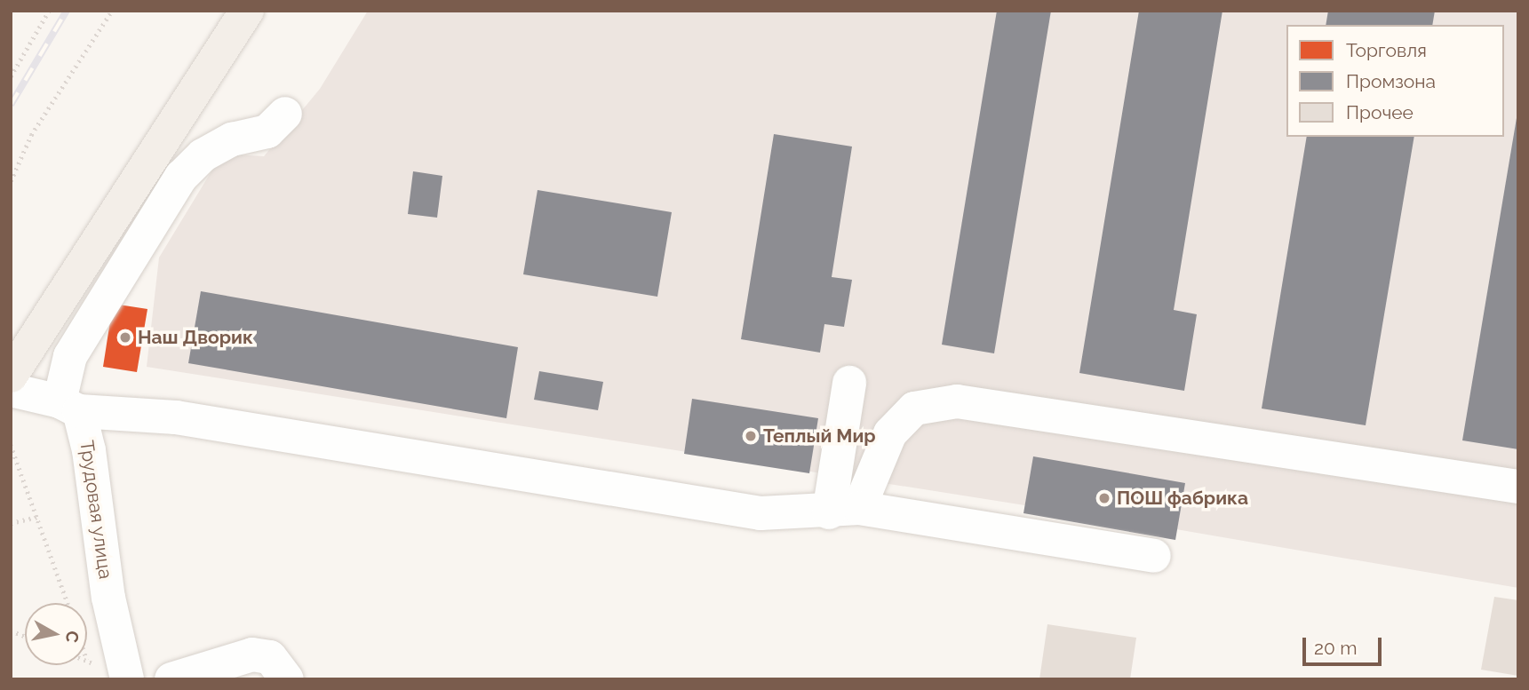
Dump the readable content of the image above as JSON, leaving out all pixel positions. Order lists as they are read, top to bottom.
{
  "streets": {
    "street": ["Трудовая улица"]
  },
  "places": ["Наш Дворик", "Теплый Мир", "ПОШ фабрика"],
  "legend": ["Торговля", "Промзона", "Прочее"],
  "scale_bar": "20 m",
  "north": "right"
}
